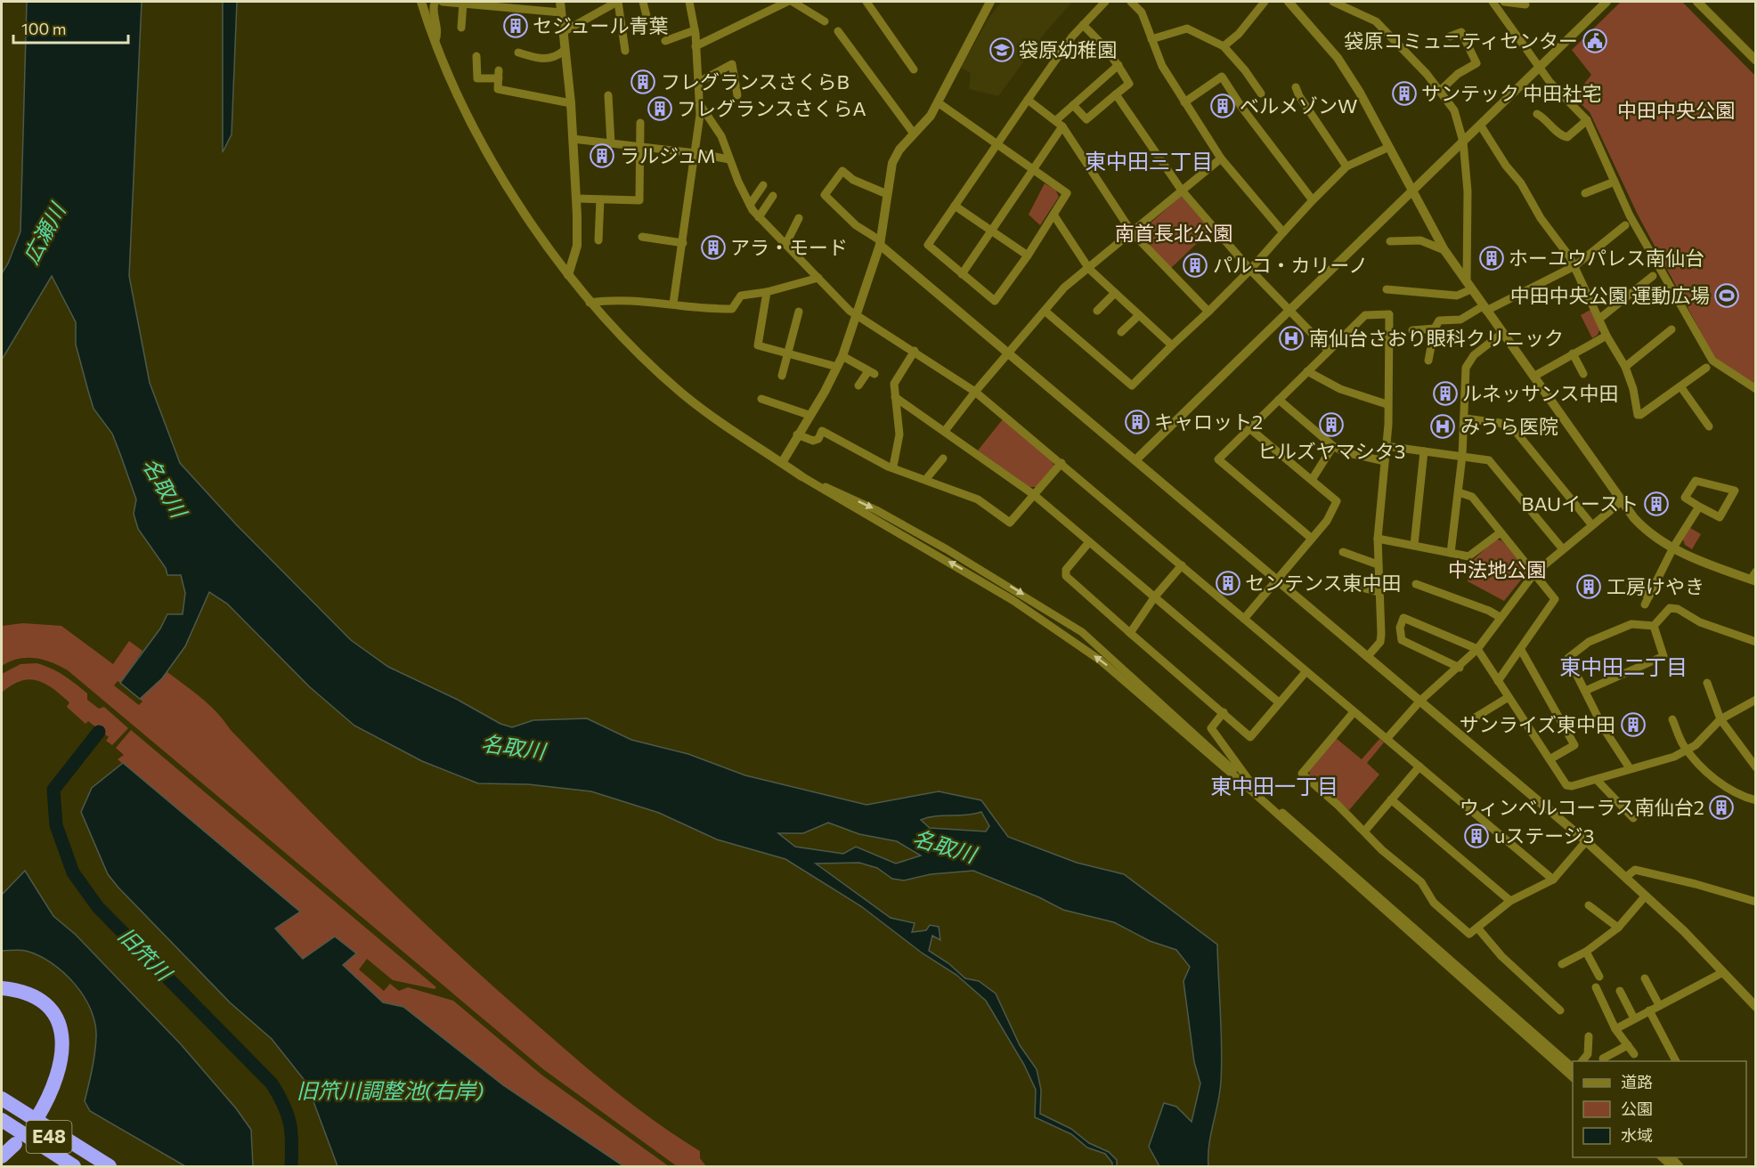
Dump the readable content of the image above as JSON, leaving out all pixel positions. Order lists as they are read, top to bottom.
{
  "streets": {
    "highway": ["E48"]
  },
  "districts": ["東中田三丁目", "東中田二丁目", "東中田一丁目"],
  "water": [
    "広瀬川",
    "名取川",
    "旧笊川",
    "旧笊川調整池(右岸)"
  ],
  "parks": ["中田中央公園", "南首長北公園", "中法地公園"],
  "places": {
    "building": [
      "セジュール青葉",
      "フレグランスさくらB",
      "サンテック 中田社宅",
      "ベルメゾンW",
      "フレグランスさくらA",
      "ラルジュM",
      "アラ・モード",
      "ホーユウパレス南仙台",
      "パルコ・カリーノ",
      "ルネッサンス中田",
      "キャロット2",
      "ヒルズヤマシタ3",
      "BAUイースト",
      "センテンス東中田",
      "工房けやき",
      "サンライズ東中田",
      "ウィンベルコーラス南仙台2",
      "uステージ3"
    ],
    "public building": ["袋原コミュニティセンター"],
    "school or university": ["袋原幼稚園"],
    "sports": ["中田中央公園 運動広場"],
    "hospital": ["南仙台さおり眼科クリニック", "みうら医院"]
  },
  "legend": ["道路", "公園", "水域"],
  "scale_bar": "100 m"
}
